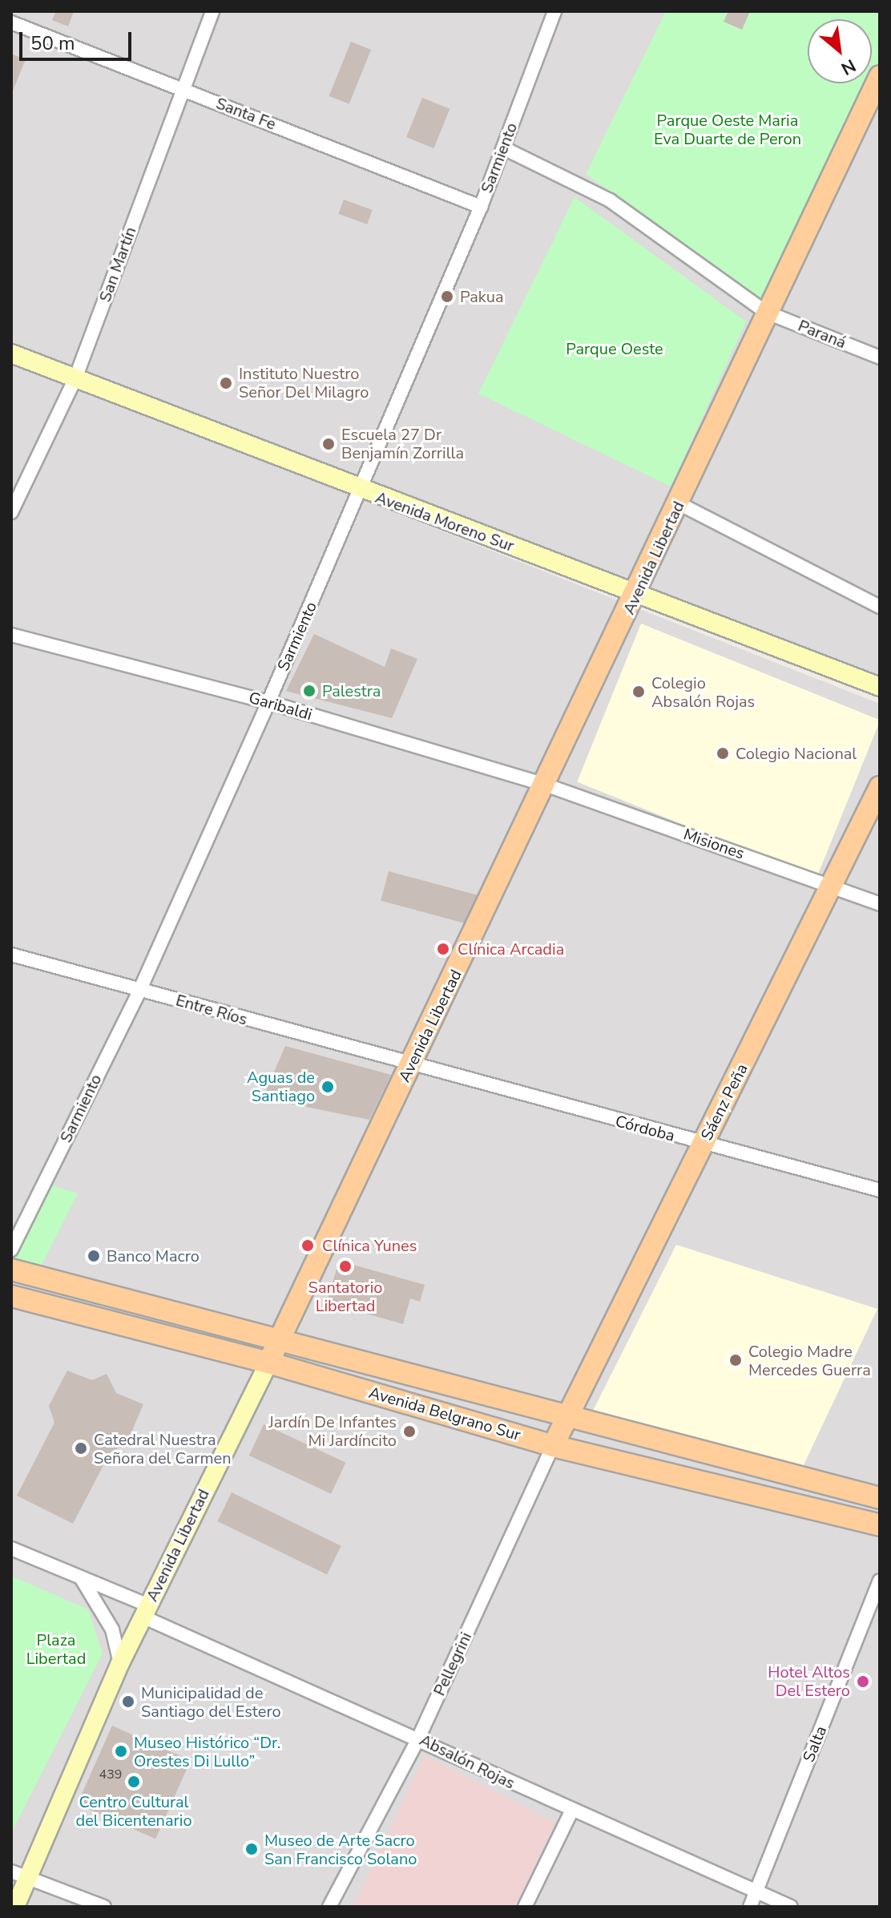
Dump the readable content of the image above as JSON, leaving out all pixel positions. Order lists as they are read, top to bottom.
{
  "streets": {
    "main road": [
      "Avenida Libertad",
      "Sáenz Peña",
      "Avenida Belgrano Sur",
      "Pellegrini"
    ],
    "street": [
      "Santa Fe",
      "Sarmiento",
      "San Martín",
      "Paraná",
      "Avenida Moreno Sur",
      "Garibaldi",
      "Misiones",
      "Entre Ríos",
      "Córdoba",
      "Salta",
      "Absalón Rojas"
    ]
  },
  "crossings": [
    ["Santa Fe", "Sarmiento"],
    ["Santa Fe", "San Martín"],
    ["Sarmiento", "Avenida Moreno Sur"],
    ["Sarmiento", "Garibaldi"],
    ["Sarmiento", "Entre Ríos"],
    ["San Martín", "Avenida Moreno Sur"],
    ["Paraná", "Avenida Libertad"],
    ["Avenida Moreno Sur", "Avenida Libertad"],
    ["Avenida Libertad", "Garibaldi"],
    ["Avenida Libertad", "Misiones"],
    ["Avenida Libertad", "Entre Ríos"],
    ["Avenida Libertad", "Córdoba"],
    ["Avenida Libertad", "Avenida Belgrano Sur"],
    ["Avenida Libertad", "Absalón Rojas"],
    ["Garibaldi", "Misiones"],
    ["Misiones", "Sáenz Peña"],
    ["Entre Ríos", "Córdoba"],
    ["Sáenz Peña", "Córdoba"],
    ["Sáenz Peña", "Avenida Belgrano Sur"],
    ["Sáenz Peña", "Pellegrini"],
    ["Avenida Belgrano Sur", "Pellegrini"],
    ["Pellegrini", "Absalón Rojas"],
    ["Salta", "Absalón Rojas"]
  ],
  "parks": ["Parque Oeste Maria Eva Duarte de Peron", "Parque Oeste", "Plaza Libertad"],
  "places": [
    "Pakua",
    "Instituto Nuestro Señor Del Milagro",
    "Escuela 27 Dr Benjamín Zorrilla",
    "Palestra",
    "Colegio Absalón Rojas",
    "Colegio Nacional",
    "Clínica Arcadia",
    "Aguas de Santiago",
    "Clínica Yunes",
    "Banco Macro",
    "Santatorio Libertad",
    "Colegio Madre Mercedes Guerra",
    "Jardín De Infantes Mi Jardíncito",
    "Catedral Nuestra Señora del Carmen",
    "Hotel Altos Del Estero",
    "Municipalidad de Santiago del Estero",
    "Museo Histórico “Dr. Orestes Di Lullo”",
    "Centro Cultural del Bicentenario",
    "Museo de Arte Sacro San Francisco Solano"
  ],
  "house_numbers": ["439"],
  "scale_bar": "50 m",
  "north": "bottom right"
}
